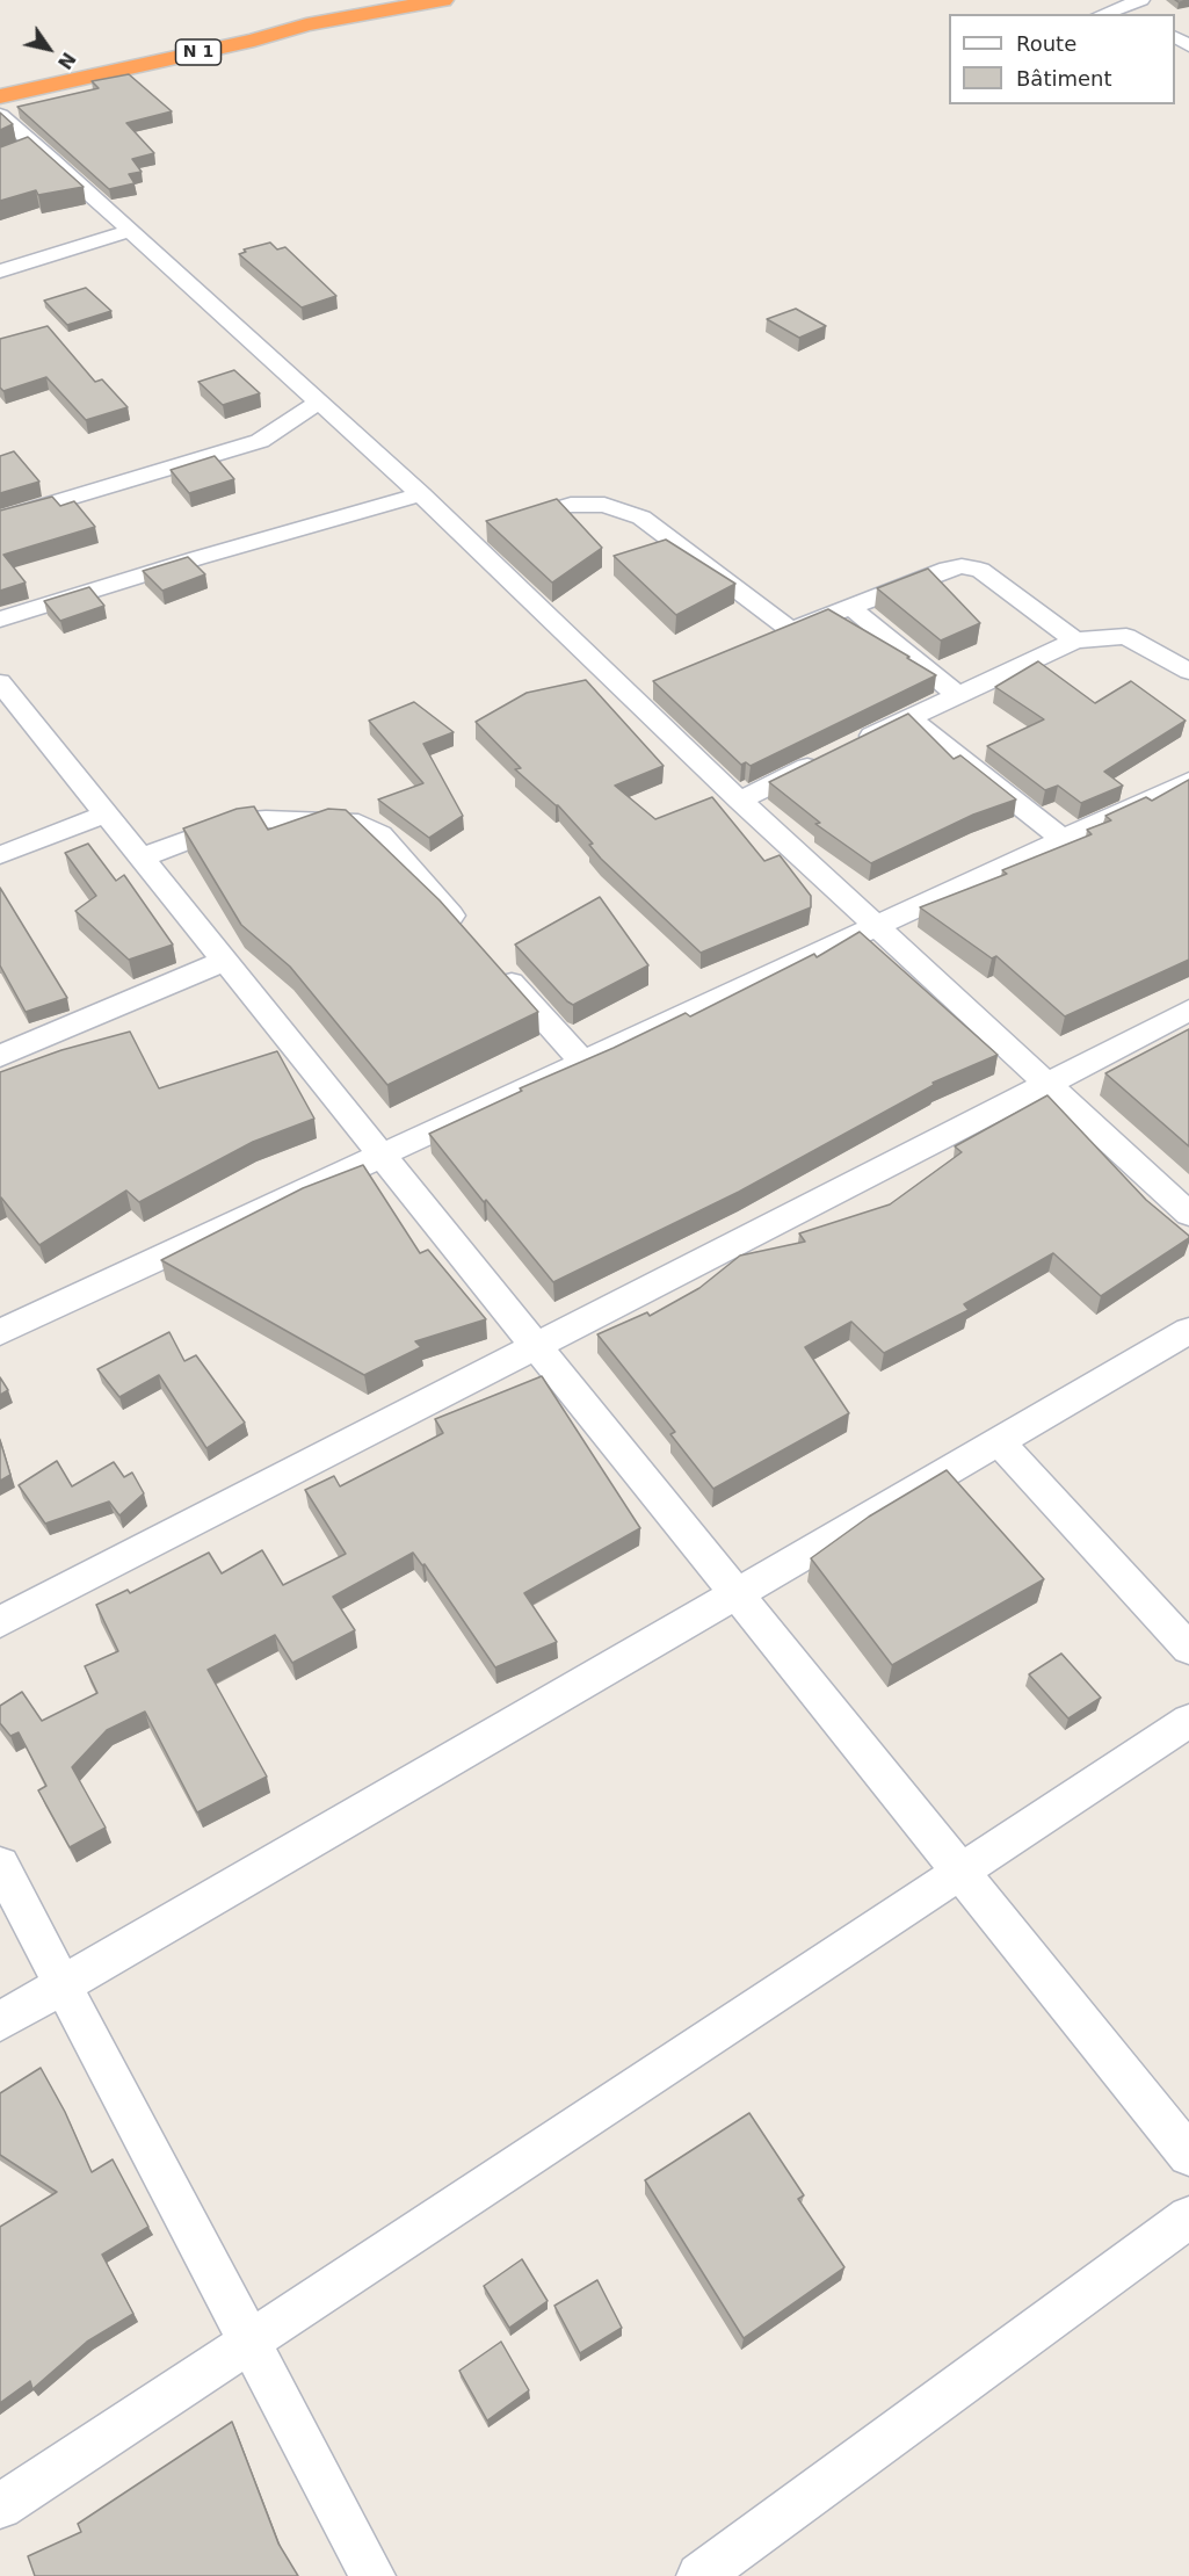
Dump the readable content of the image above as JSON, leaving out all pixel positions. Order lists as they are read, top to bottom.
{
  "streets": {
    "highway": ["N 1"]
  },
  "legend": ["Route", "Bâtiment"],
  "north": "bottom right"
}
